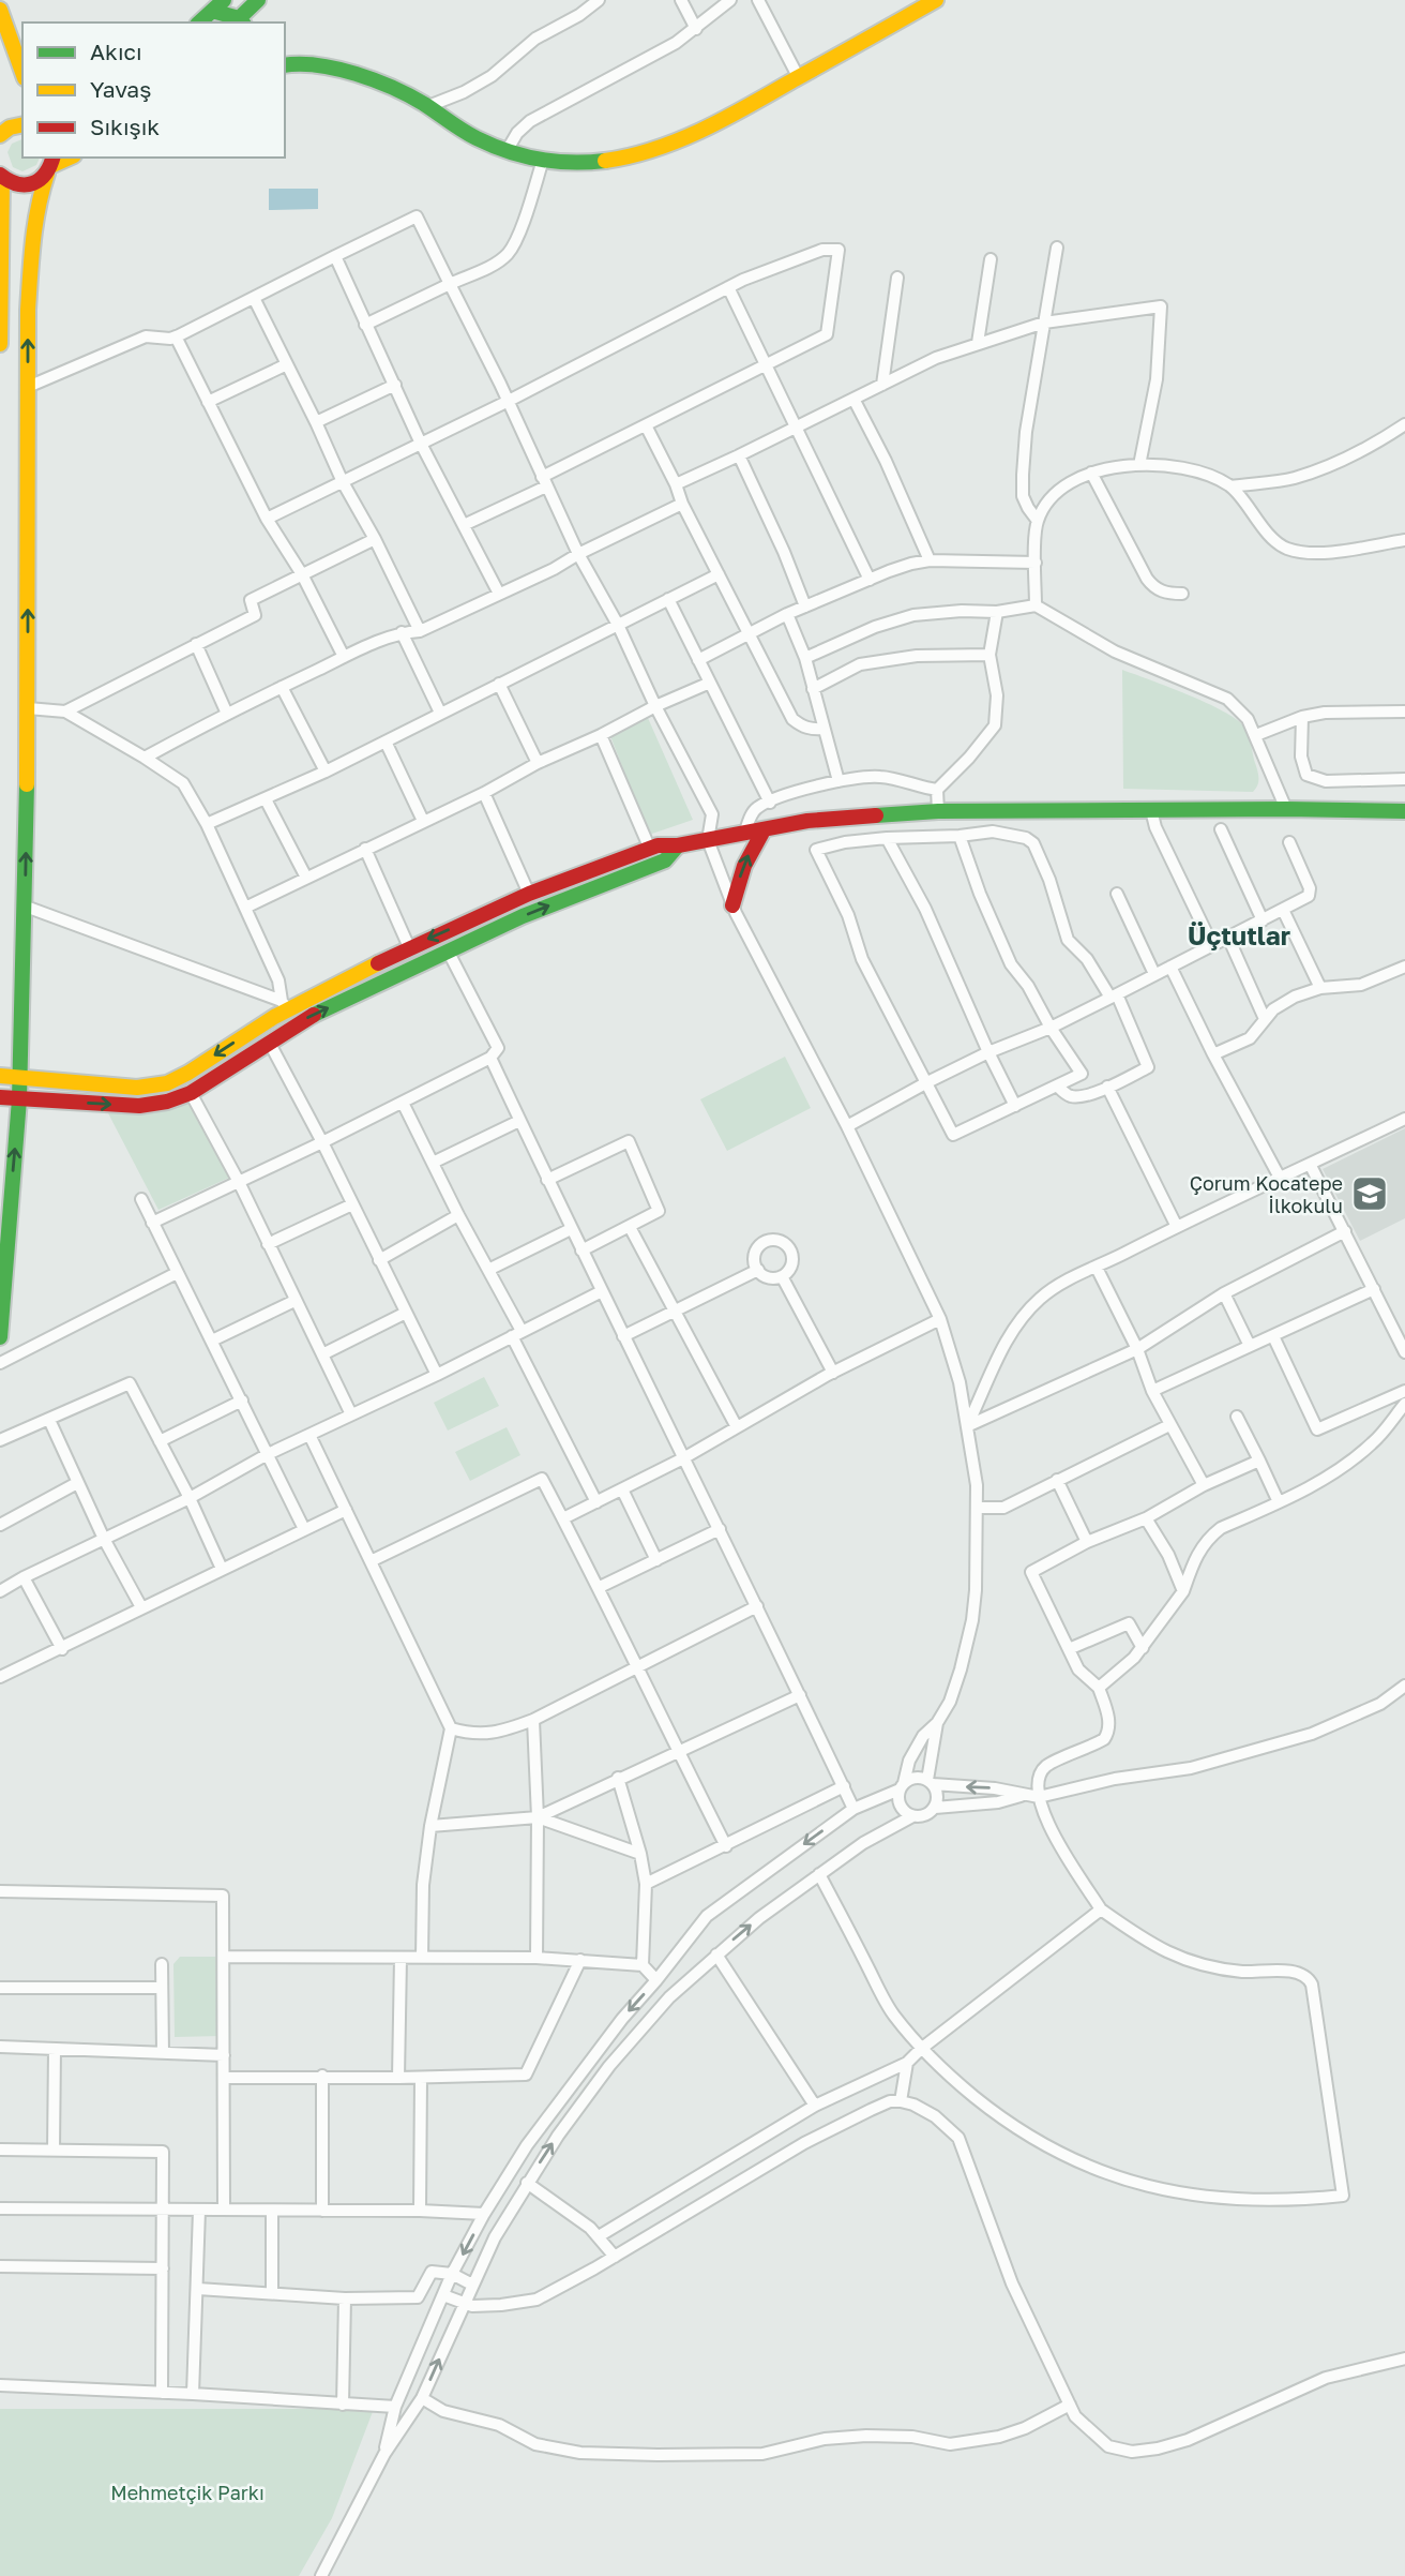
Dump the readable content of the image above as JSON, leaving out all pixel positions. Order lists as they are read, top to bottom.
{
  "districts": ["Üçtutlar"],
  "parks": ["Mehmetçik Parkı"],
  "places": {
    "school or university": ["Çorum Kocatepe İlkokulu"]
  },
  "legend": ["Akıcı", "Yavaş", "Sıkışık"]
}
